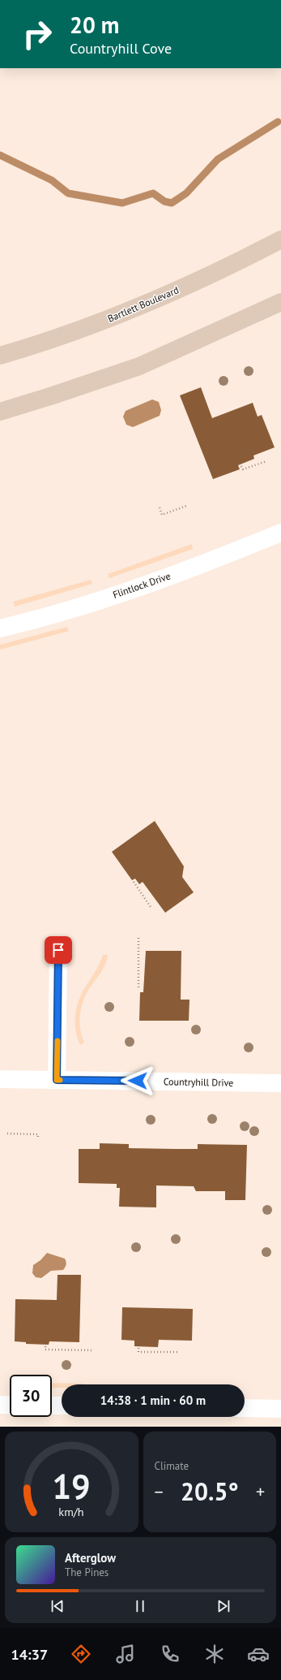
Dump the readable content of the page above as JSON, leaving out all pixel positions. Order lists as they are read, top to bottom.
{
  "streets": {
    "main road": ["Bartlett Boulevard"],
    "street": ["Flintlock Drive", "Countryhill Drive"]
  },
  "page": {
    "turn": ["20 m", "Countryhill Cove"],
    "limit": "30",
    "trip": "14:38 · 1 min · 60 m",
    "tile": "Climate",
    "heat": ["−", "20.5°", "+"],
    "song": ["Afterglow", "The Pines"],
    "tabs": "14:37",
    "gauge": ["19", "km/h"]
  }
}
